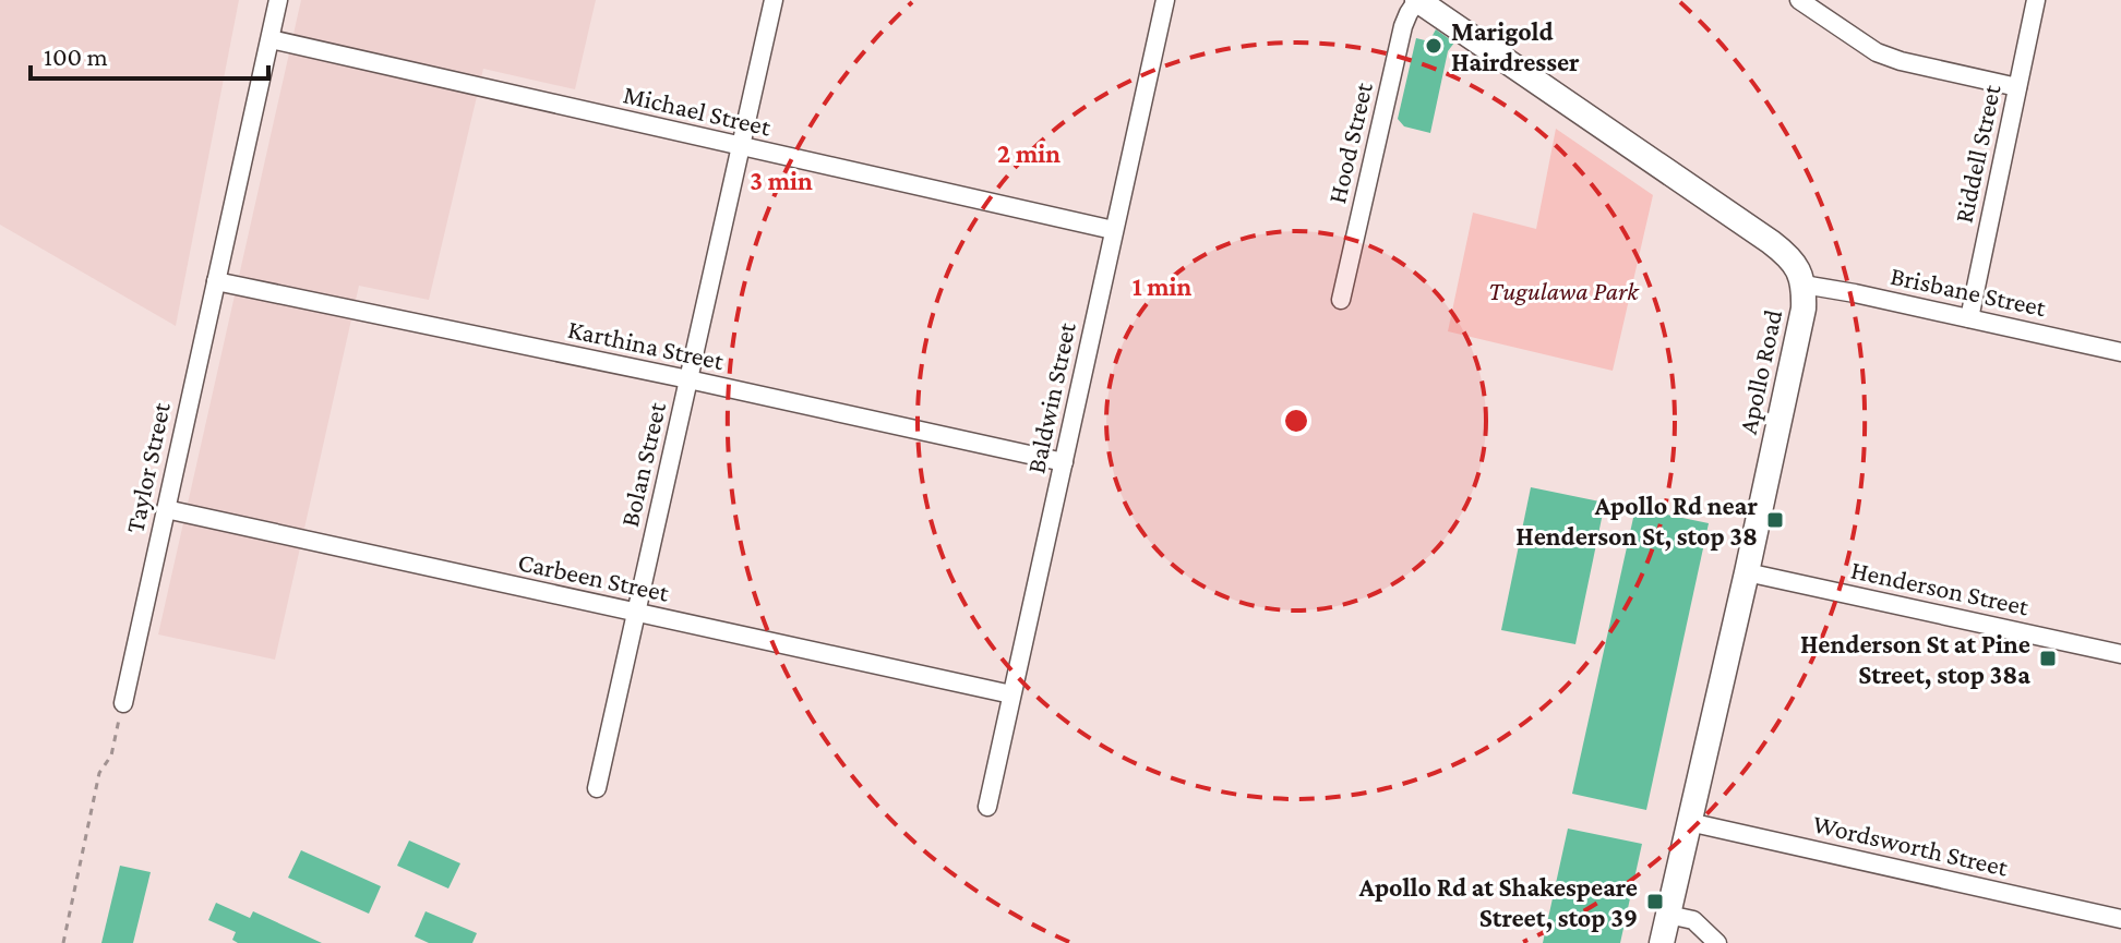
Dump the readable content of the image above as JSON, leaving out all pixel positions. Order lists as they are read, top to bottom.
{
  "streets": {
    "street": [
      "Michael Street",
      "Hood Street",
      "Riddell Street",
      "Brisbane Street",
      "Karthina Street",
      "Apollo Road",
      "Baldwin Street",
      "Bolan Street",
      "Taylor Street",
      "Carbeen Street",
      "Henderson Street",
      "Wordsworth Street"
    ]
  },
  "crossings": [
    ["Michael Street", "Baldwin Street"],
    ["Michael Street", "Bolan Street"],
    ["Michael Street", "Taylor Street"],
    ["Hood Street", "Apollo Road"],
    ["Riddell Street", "Brisbane Street"],
    ["Brisbane Street", "Apollo Road"],
    ["Karthina Street", "Baldwin Street"],
    ["Karthina Street", "Bolan Street"],
    ["Karthina Street", "Taylor Street"],
    ["Apollo Road", "Henderson Street"],
    ["Apollo Road", "Wordsworth Street"],
    ["Baldwin Street", "Carbeen Street"],
    ["Bolan Street", "Carbeen Street"],
    ["Taylor Street", "Carbeen Street"]
  ],
  "parks": ["Tugulawa Park"],
  "places": {
    "other": ["Marigold Hairdresser"],
    "transit": ["Apollo Rd near Henderson St, stop 38", "Henderson St at Pine Street, stop 38a", "Apollo Rd at Shakespeare Street, stop 39"]
  },
  "scale_bar": "100 m",
  "rings": ["2 min", "3 min", "1 min"]
}
